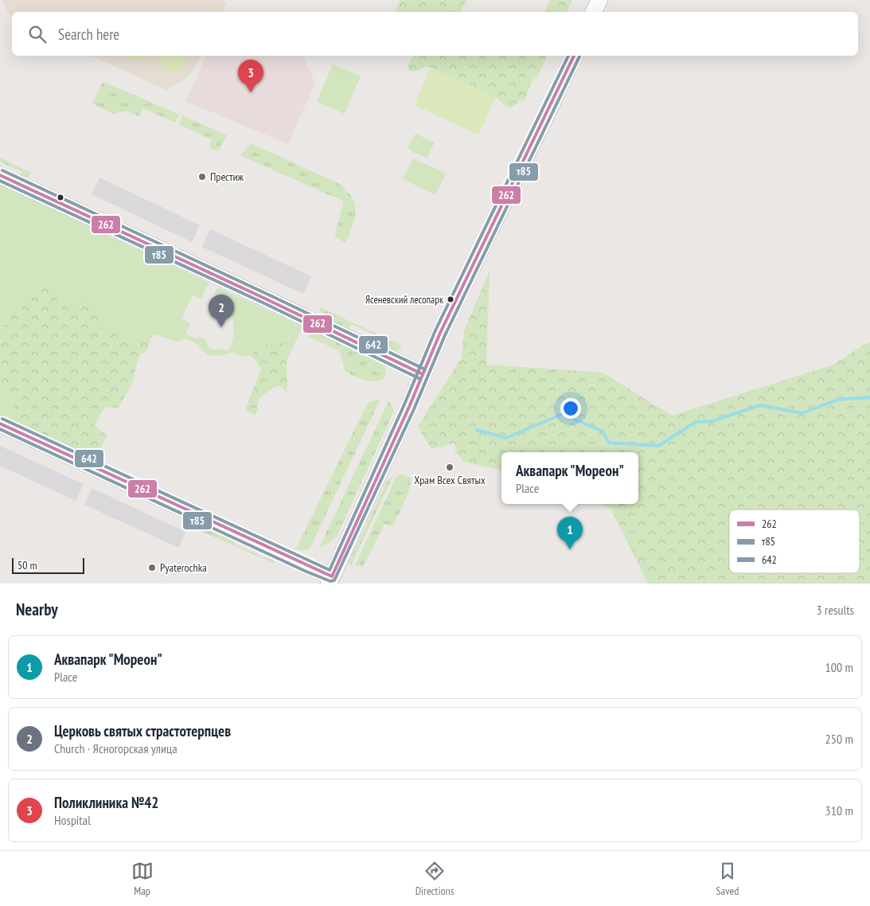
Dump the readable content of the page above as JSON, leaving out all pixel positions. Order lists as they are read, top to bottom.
{
  "places": [
    "Престиж",
    "Ясеневский лесопарк",
    "Храм Всех Святых",
    "Pyaterochka"
  ],
  "lines": ["transit line 262", "transit line 642", "transit line т85"],
  "legend": ["262", "т85", "642"],
  "scale_bar": "50 m",
  "page": {
    "search": "Search here",
    "pins": ["3", "2", "1"],
    "popup": ["Аквапарк \"Мореон\"", "Place"],
    "scale": "50 m",
    "heading": ["Nearby", "3 results"],
    "list": [
      {
        "mark": "1",
        "name": "Аквапарк \"Мореон\"",
        "note": "Place",
        "value": "100 m"
      },
      {
        "mark": "2",
        "name": "Церковь святых страстотерпцев",
        "note": "Church · Ясногорская улица",
        "value": "250 m"
      },
      {
        "mark": "3",
        "name": "Поликлиника №42",
        "note": "Hospital",
        "value": "310 m"
      }
    ],
    "nav": ["Map", "Directions", "Saved"]
  }
}
